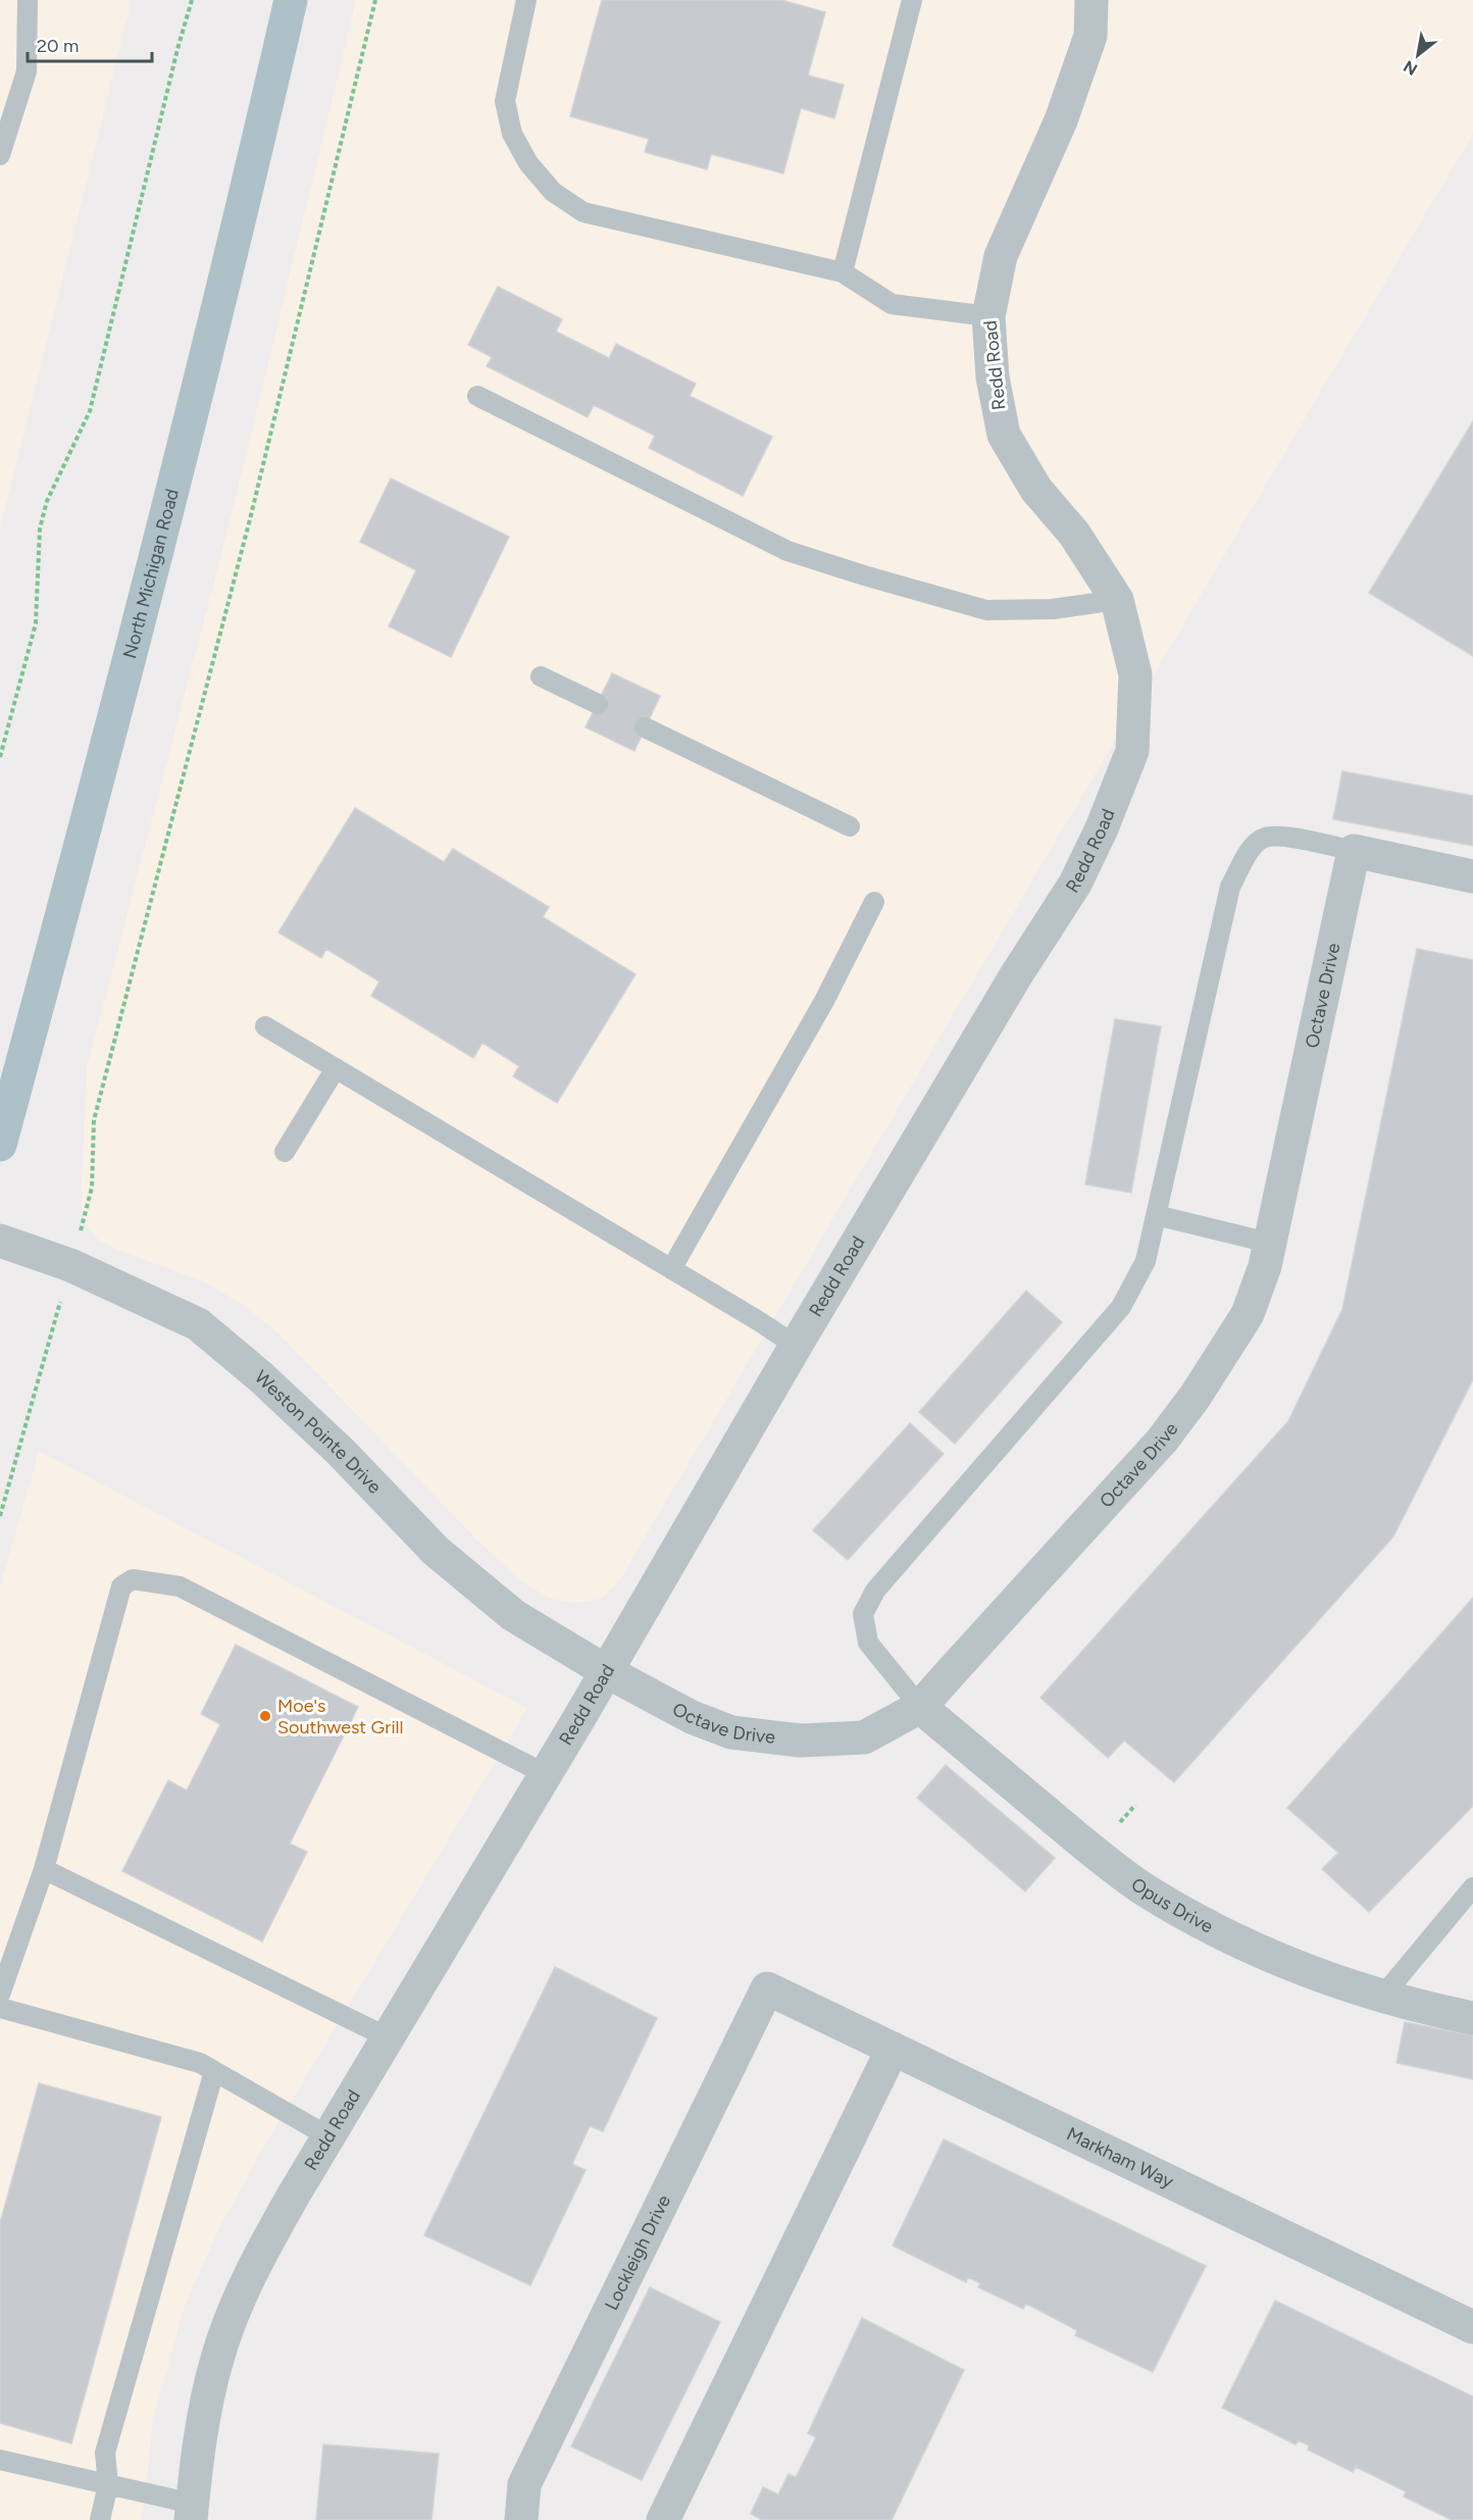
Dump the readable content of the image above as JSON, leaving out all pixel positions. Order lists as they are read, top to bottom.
{
  "streets": {
    "main road": ["North Michigan Road"],
    "street": [
      "Redd Road",
      "Octave Drive",
      "Weston Pointe Drive",
      "Opus Drive",
      "Markham Way",
      "Lockleigh Drive"
    ]
  },
  "crossings": [
    ["Redd Road", "Octave Drive"],
    ["Redd Road", "Weston Pointe Drive"],
    ["Octave Drive", "Weston Pointe Drive"],
    ["Octave Drive", "Opus Drive"],
    ["Markham Way", "Lockleigh Drive"]
  ],
  "places": ["Moe's Southwest Grill"],
  "scale_bar": "20 m",
  "north": "bottom left"
}
